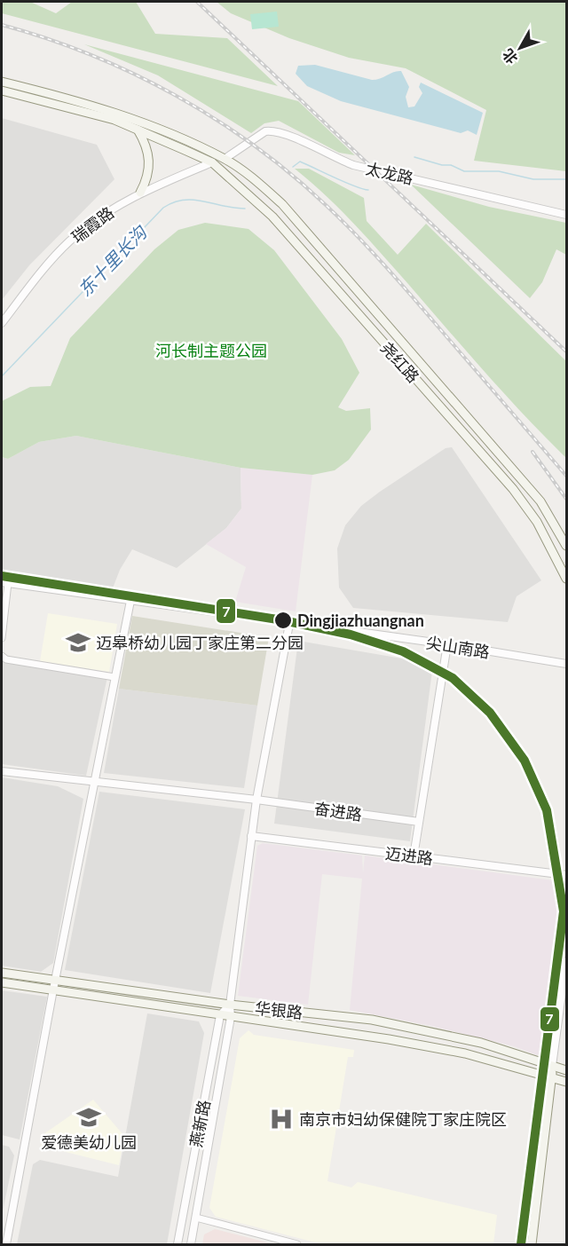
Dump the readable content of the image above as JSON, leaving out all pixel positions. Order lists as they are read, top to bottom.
{
  "streets": {
    "main road": ["太龙路", "尧红路", "华银路"],
    "street": [
      "瑞霞路",
      "尖山南路",
      "奋进路",
      "迈进路",
      "燕新路"
    ]
  },
  "crossings": [
    ["太龙路", "瑞霞路"],
    ["太龙路", "尧红路"],
    ["瑞霞路", "尧红路"],
    ["尖山南路", "燕新路"],
    ["奋进路", "燕新路"],
    ["迈进路", "燕新路"],
    ["华银路", "燕新路"]
  ],
  "water": ["东十里长沟"],
  "parks": ["河长制主题公园"],
  "places": {
    "other": ["Dingjiazhuangnan"],
    "school or university": ["迈皋桥幼儿园丁家庄第二分园", "爱德美幼儿园"],
    "hospital": ["南京市妇幼保健院丁家庄院区"]
  },
  "lines": ["transit line 7"],
  "north": "bottom left"
}
